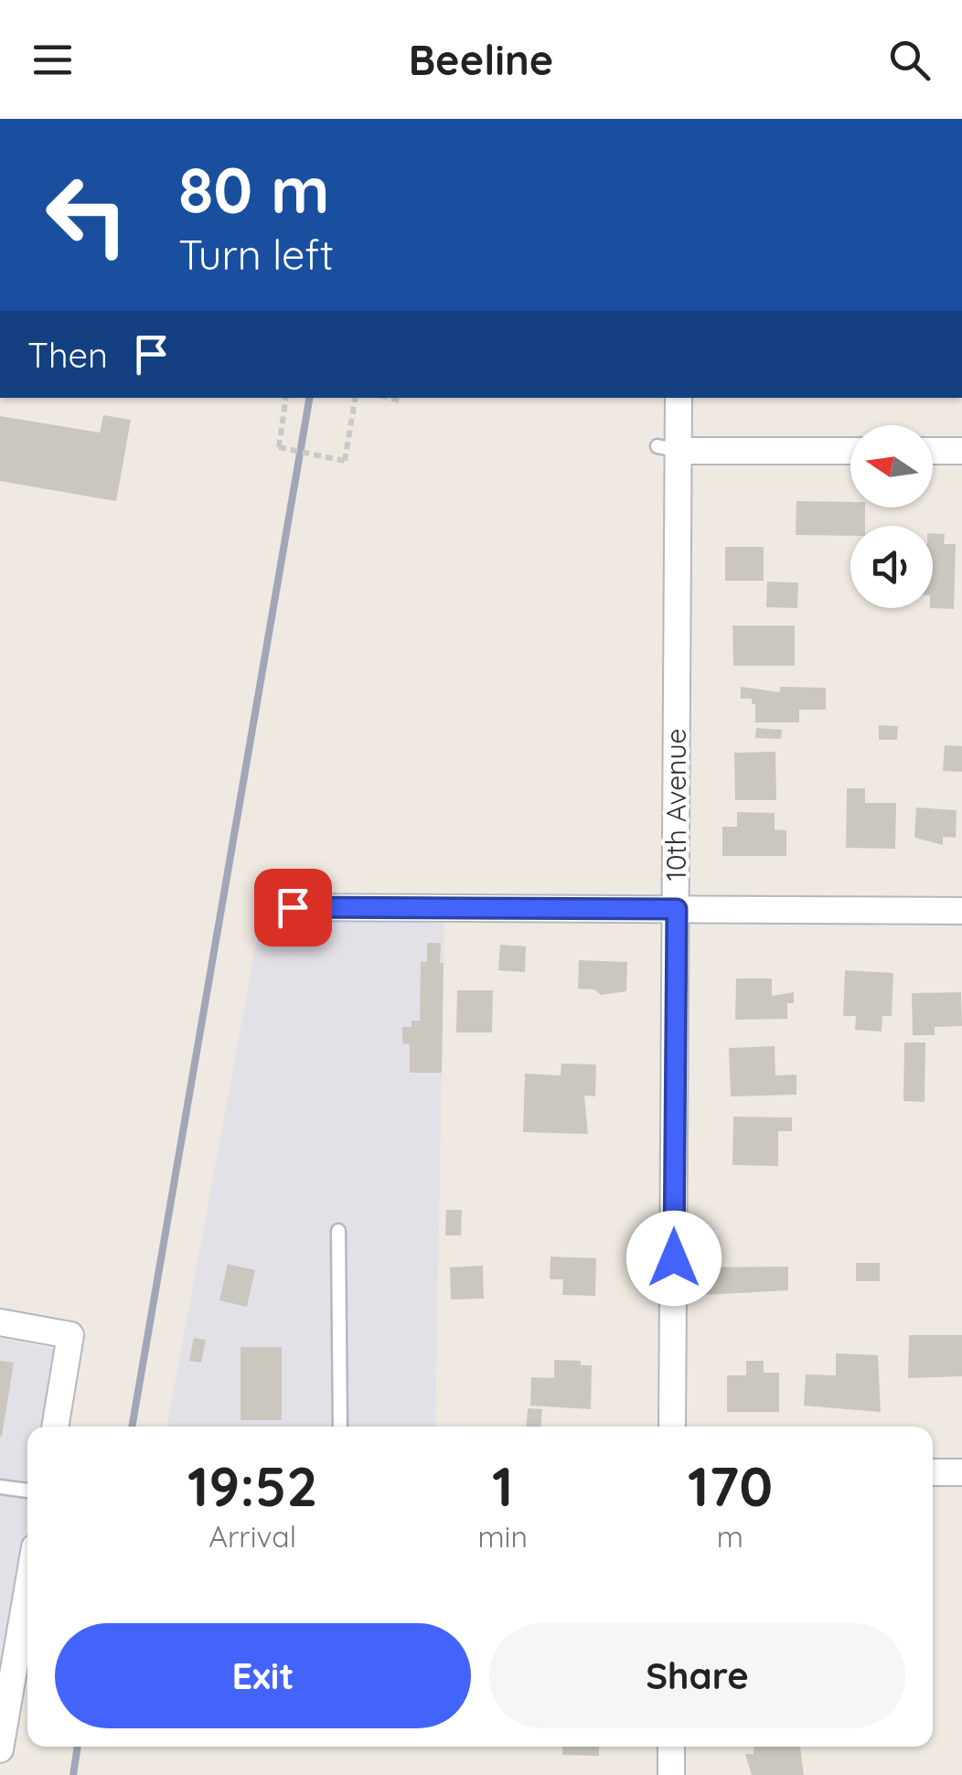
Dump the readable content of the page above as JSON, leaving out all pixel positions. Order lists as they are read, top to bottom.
{
  "streets": {
    "street": ["10th Avenue"]
  },
  "north": "left",
  "page": {
    "header": "Beeline",
    "turn": ["80 m", "Turn left"],
    "then": "Then",
    "eta": [
      "19:52",
      "Arrival",
      "1",
      "min",
      "170",
      "m"
    ],
    "buttons": ["Exit", "Share"]
  }
}
